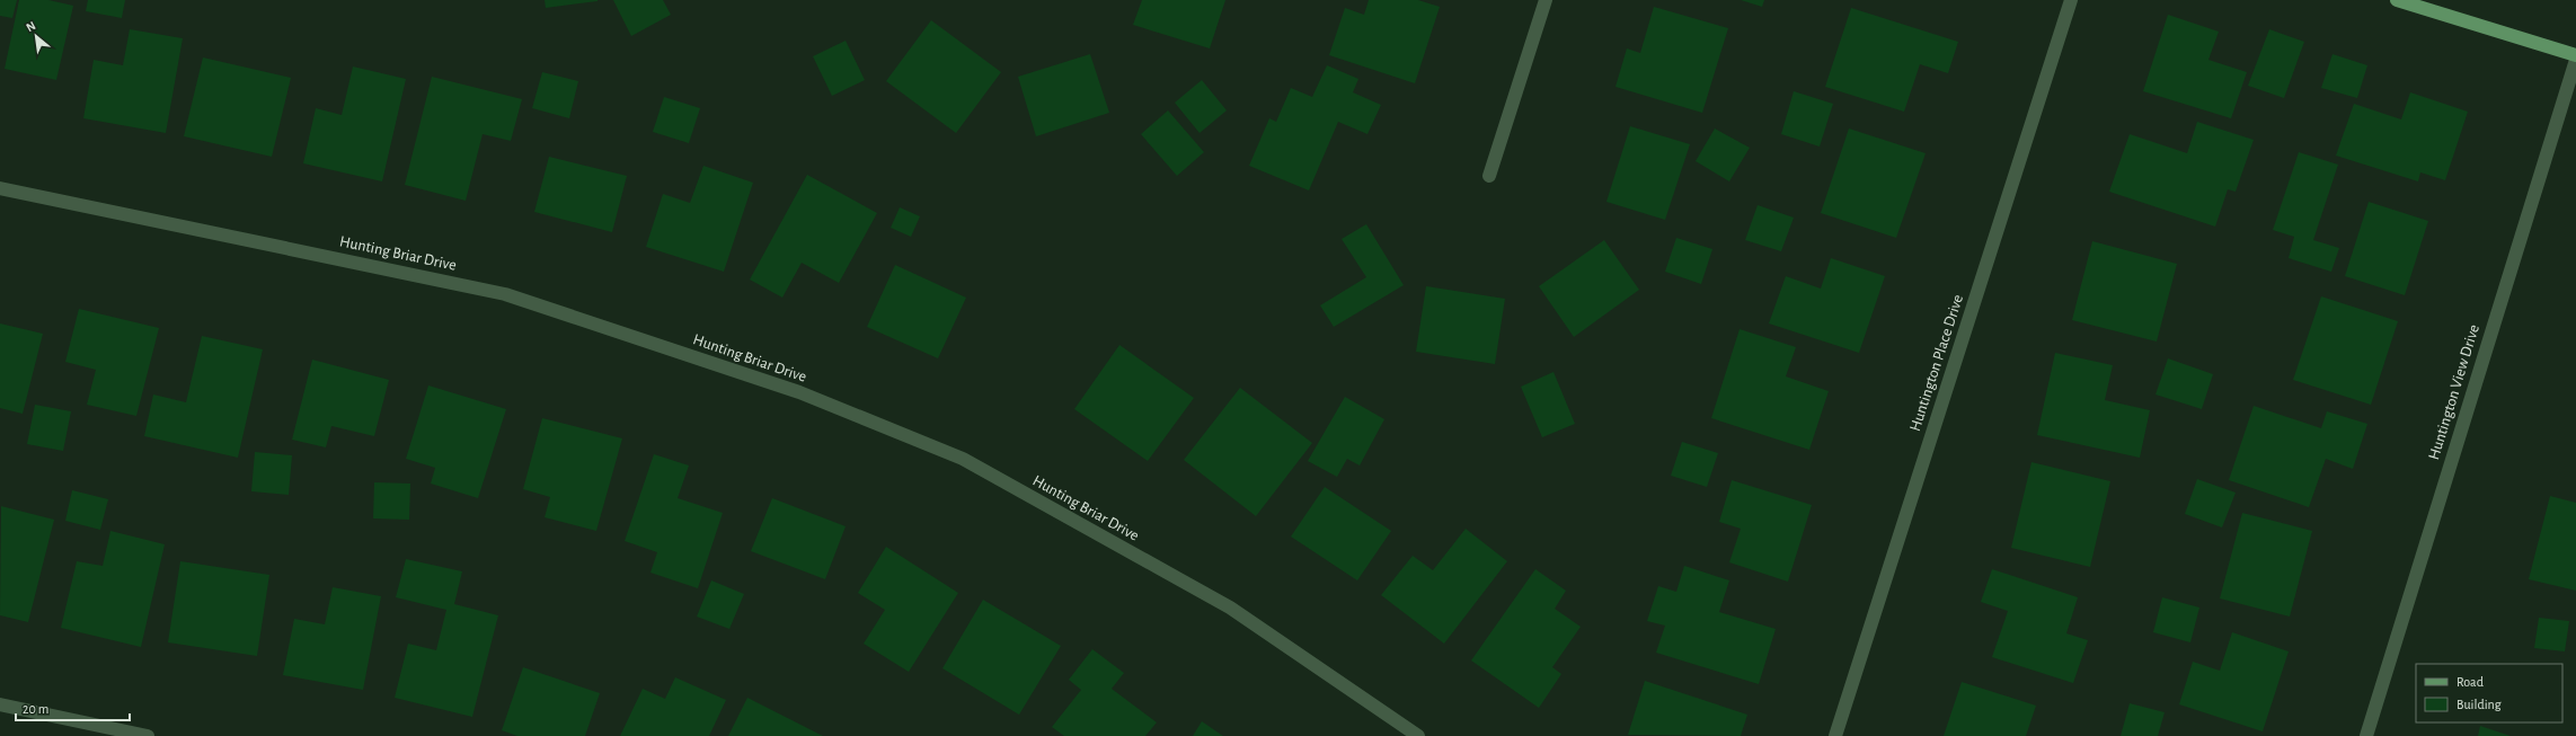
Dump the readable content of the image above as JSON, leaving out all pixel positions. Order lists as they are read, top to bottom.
{
  "streets": {
    "street": ["Hunting Briar Drive", "Huntington Place Drive", "Huntington View Drive"]
  },
  "legend": ["Road", "Building"],
  "scale_bar": "20 m",
  "north": "top left"
}
